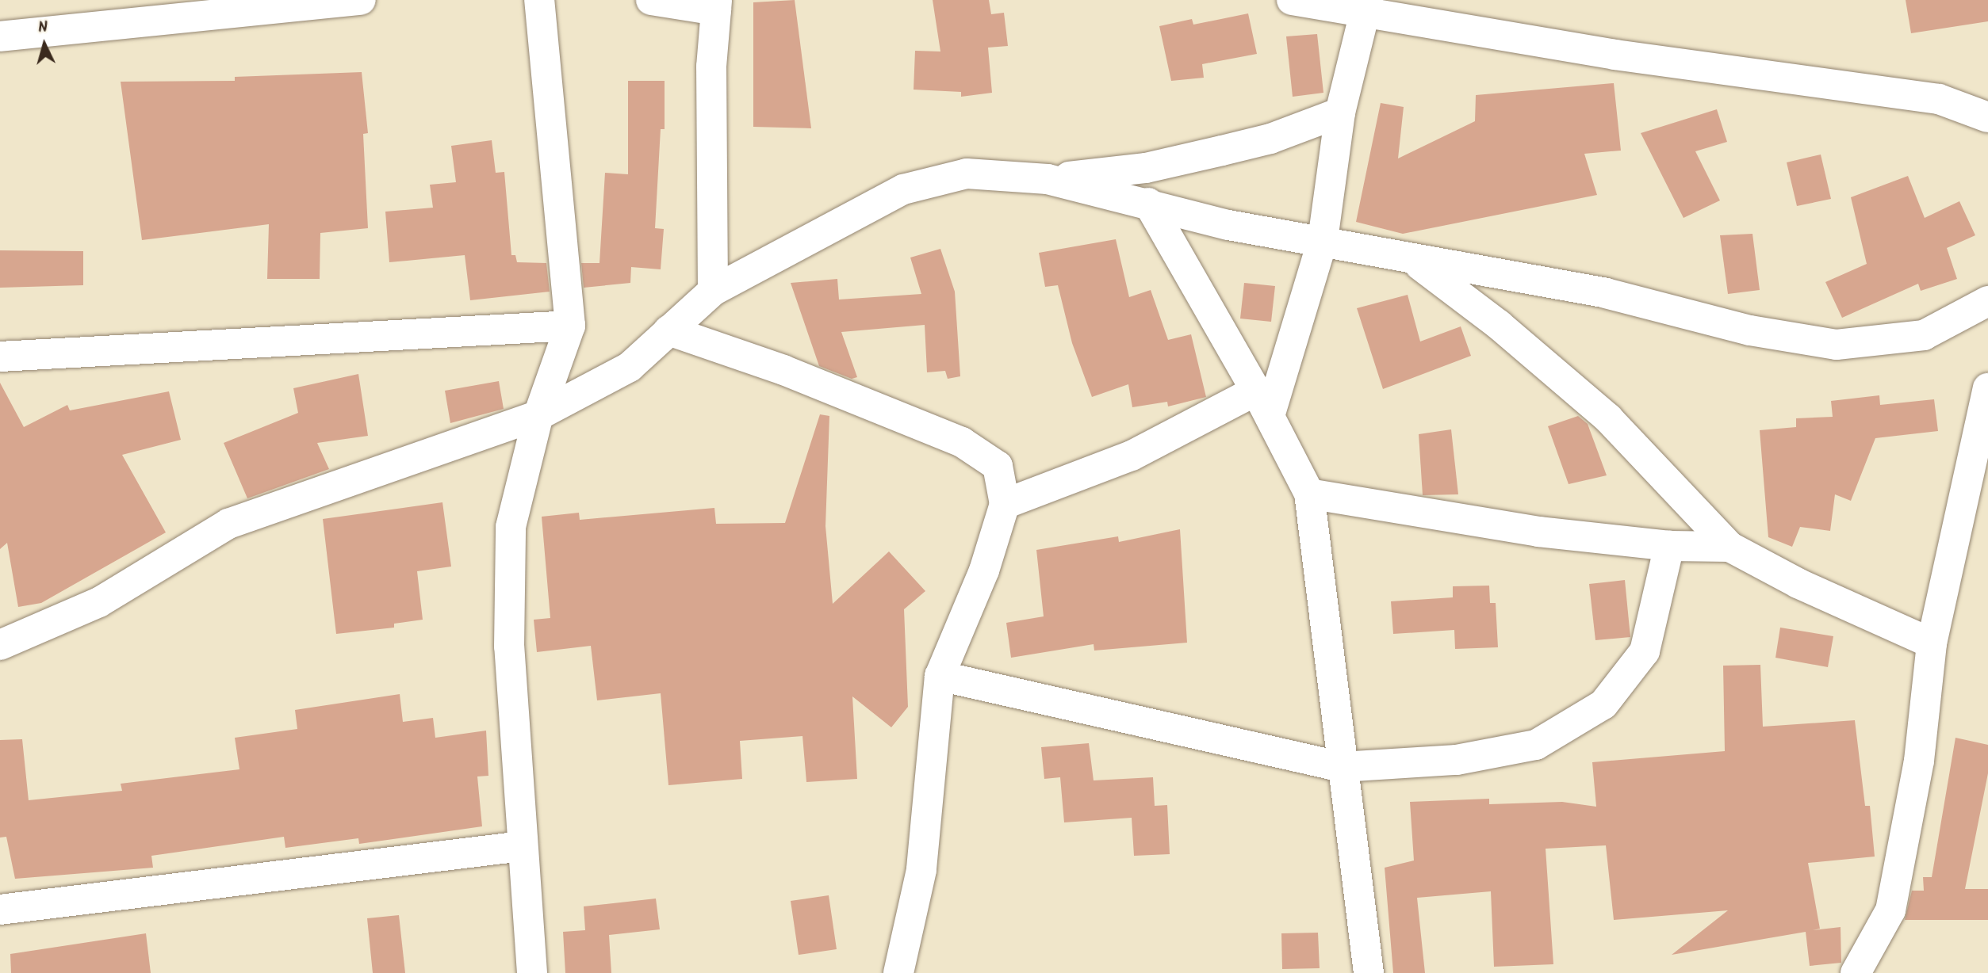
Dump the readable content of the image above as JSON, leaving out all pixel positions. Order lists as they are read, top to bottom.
{
  "north": "top"
}
